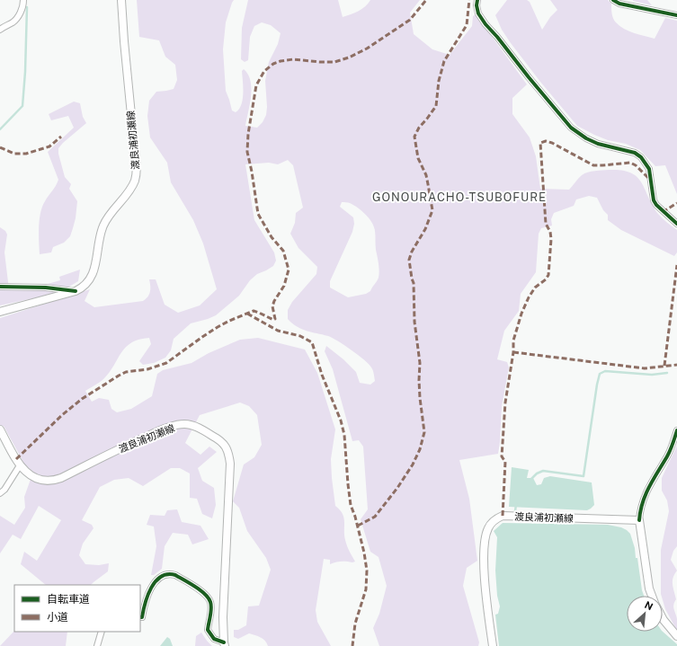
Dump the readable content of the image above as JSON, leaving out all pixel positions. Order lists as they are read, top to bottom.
{
  "streets": {
    "main road": ["渡良浦初瀬線"]
  },
  "districts": ["GONOURACHO-TSUBOFURE"],
  "legend": ["自転車道", "小道"],
  "north": "top right"
}
